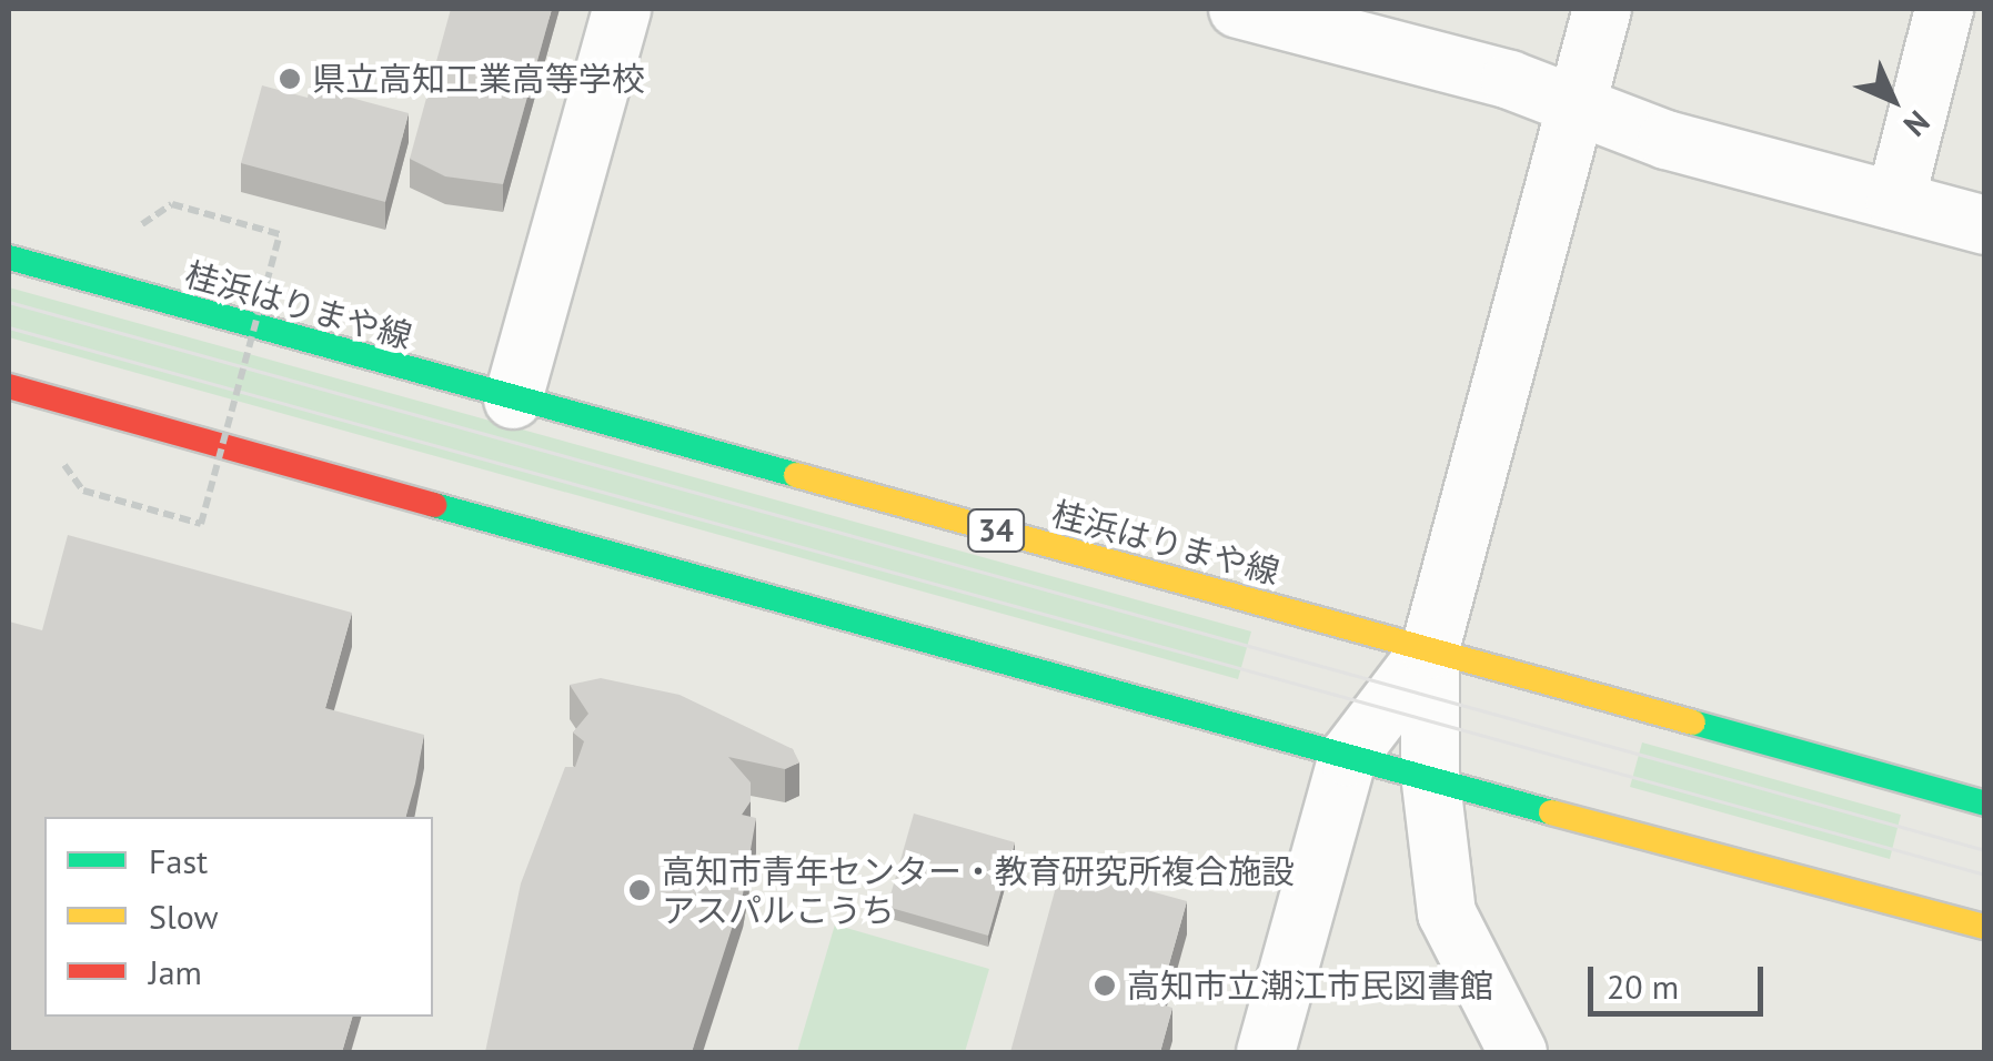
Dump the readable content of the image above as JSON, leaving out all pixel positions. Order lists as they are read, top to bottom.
{
  "streets": {
    "main road": ["桂浜はりまや線", "34"]
  },
  "places": ["県立高知工業高等学校", "高知市青年センター・教育研究所複合施設 アスパルこうち", "高知市立潮江市民図書館"],
  "legend": ["Fast", "Slow", "Jam"],
  "scale_bar": "20 m",
  "north": "bottom right"
}
